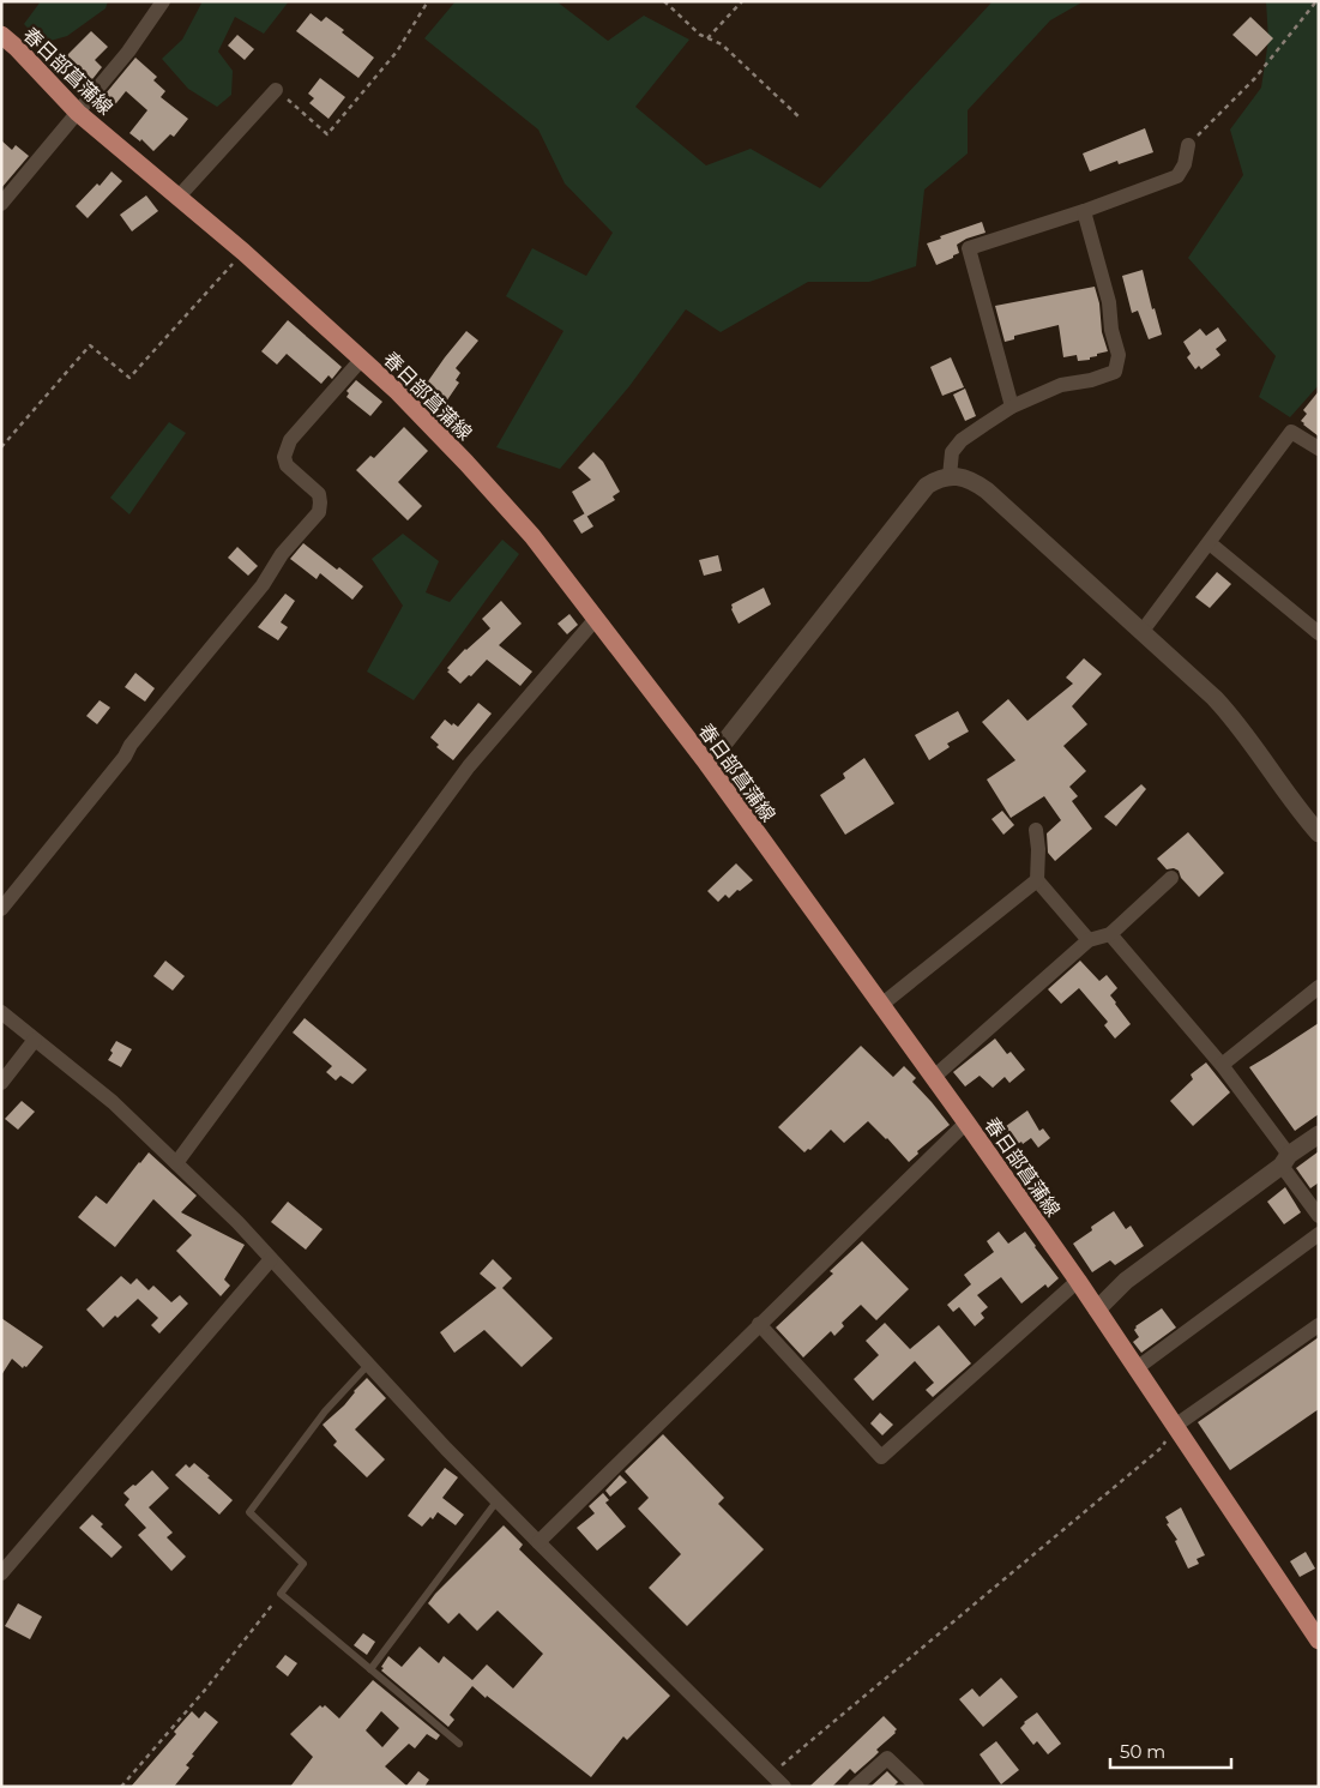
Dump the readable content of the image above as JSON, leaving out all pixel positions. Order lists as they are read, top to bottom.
{
  "streets": {
    "main road": ["春日部菖蒲線"]
  },
  "scale_bar": "50 m"
}
